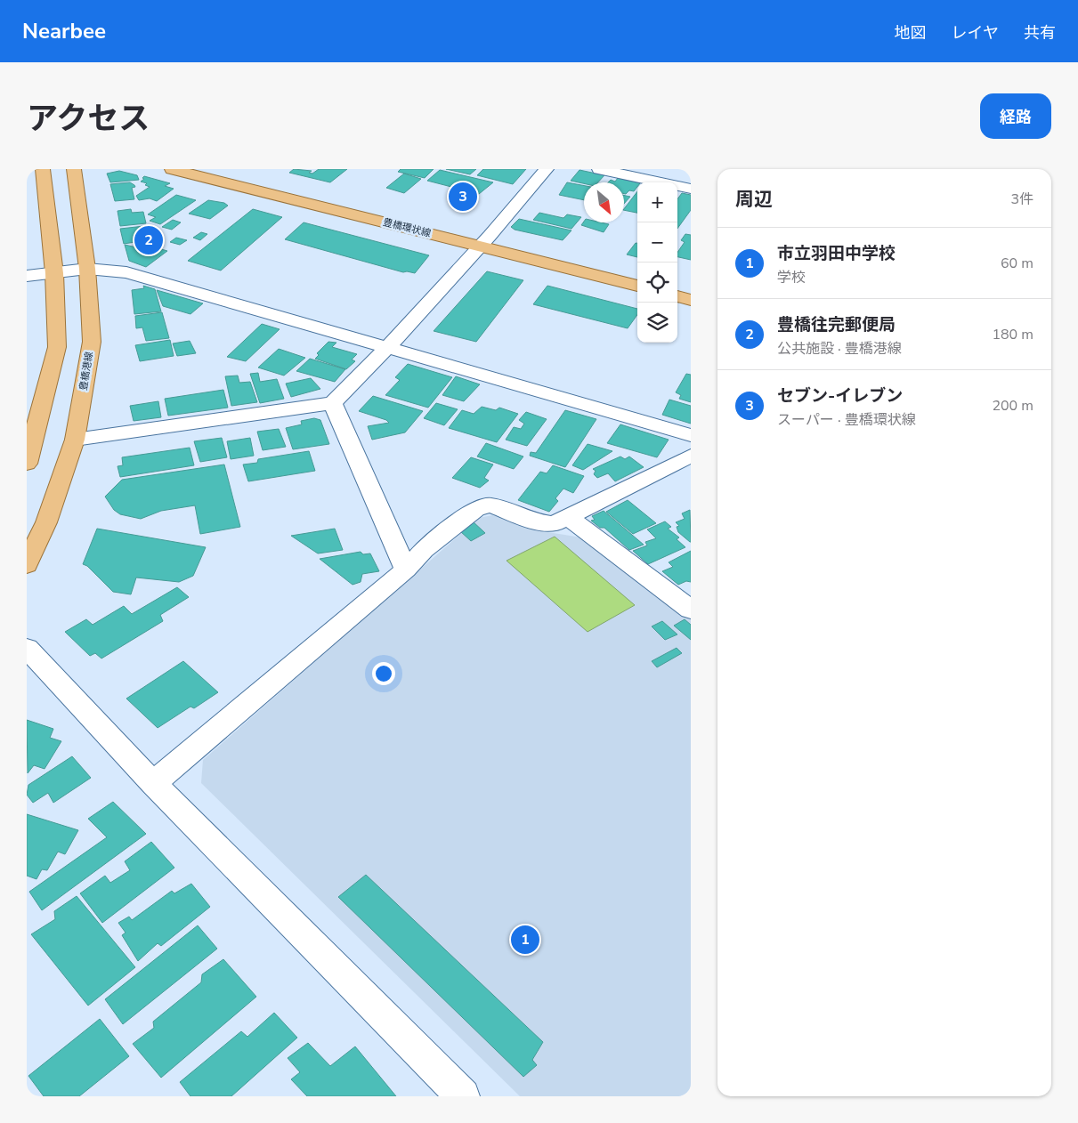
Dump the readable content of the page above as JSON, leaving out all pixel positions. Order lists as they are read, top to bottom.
{
  "streets": {
    "main road": ["豊橋環状線", "豊橋港線"]
  },
  "north": "bottom right",
  "page": {
    "header": "Nearbee",
    "nav": ["地図", "レイヤ", "共有"],
    "title": "アクセス",
    "buttons": "経路",
    "heading": ["周辺", "3件"],
    "pins": ["3", "2", "1"],
    "map_buttons": ["+", "−"],
    "list": [
      {
        "mark": "1",
        "name": "市立羽田中学校",
        "note": "学校",
        "value": "60 m"
      },
      {
        "mark": "2",
        "name": "豊橋往完郵便局",
        "note": "公共施設 · 豊橋港線",
        "value": "180 m"
      },
      {
        "mark": "3",
        "name": "セブン-イレブン",
        "note": "スーパー · 豊橋環状線",
        "value": "200 m"
      }
    ]
  }
}
